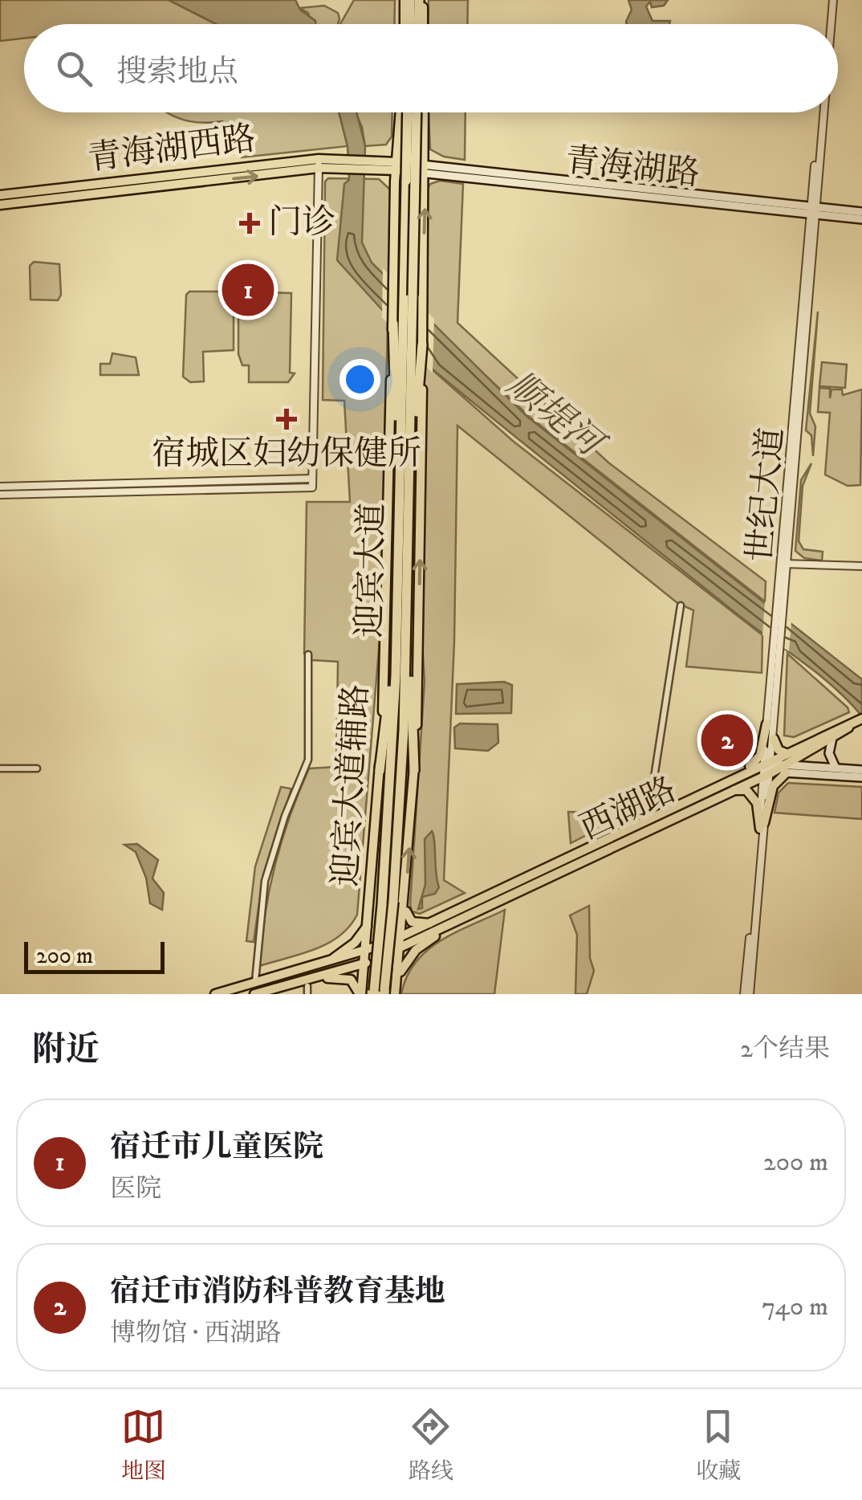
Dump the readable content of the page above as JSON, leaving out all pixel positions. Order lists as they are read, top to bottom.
{
  "streets": {
    "highway": ["迎宾大道"],
    "main road": [
      "青海湖西路",
      "青海湖路",
      "迎宾大道辅路",
      "西湖路"
    ],
    "street": ["世纪大道"]
  },
  "crossings": [
    ["青海湖西路", "青海湖路"],
    ["青海湖西路", "迎宾大道辅路"],
    ["青海湖路", "世纪大道"],
    ["青海湖路", "迎宾大道辅路"],
    ["世纪大道", "西湖路"],
    ["迎宾大道", "迎宾大道辅路"],
    ["迎宾大道辅路", "西湖路"]
  ],
  "water": ["顺堤河"],
  "places": {
    "health": ["门诊", "宿城区妇幼保健所"]
  },
  "scale_bar": "200 m",
  "page": {
    "search": "搜索地点",
    "pins": ["1", "2"],
    "scale": "200 m",
    "heading": ["附近", "2个结果"],
    "list": [
      {
        "mark": "1",
        "name": "宿迁市儿童医院",
        "note": "医院",
        "value": "200 m"
      },
      {
        "mark": "2",
        "name": "宿迁市消防科普教育基地",
        "note": "博物馆 · 西湖路",
        "value": "740 m"
      }
    ],
    "nav": ["地图", "路线", "收藏"]
  }
}
